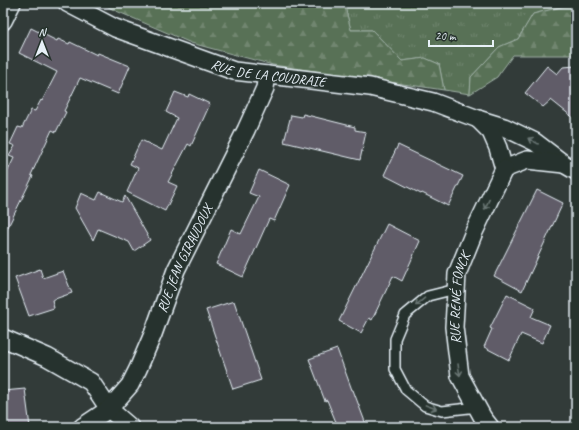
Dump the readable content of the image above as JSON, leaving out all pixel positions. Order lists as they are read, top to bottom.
{
  "streets": {
    "street": ["RUE DE LA COUDRAIE", "RUE JEAN GIRAUDOUX", "RUE RENÉ FONCK"]
  },
  "crossings": [
    ["RUE DE LA COUDRAIE", "RUE JEAN GIRAUDOUX"],
    ["RUE DE LA COUDRAIE", "RUE RENÉ FONCK"]
  ],
  "one_way": ["RUE RENÉ FONCK"],
  "scale_bar": "20 m",
  "north": "top"
}
